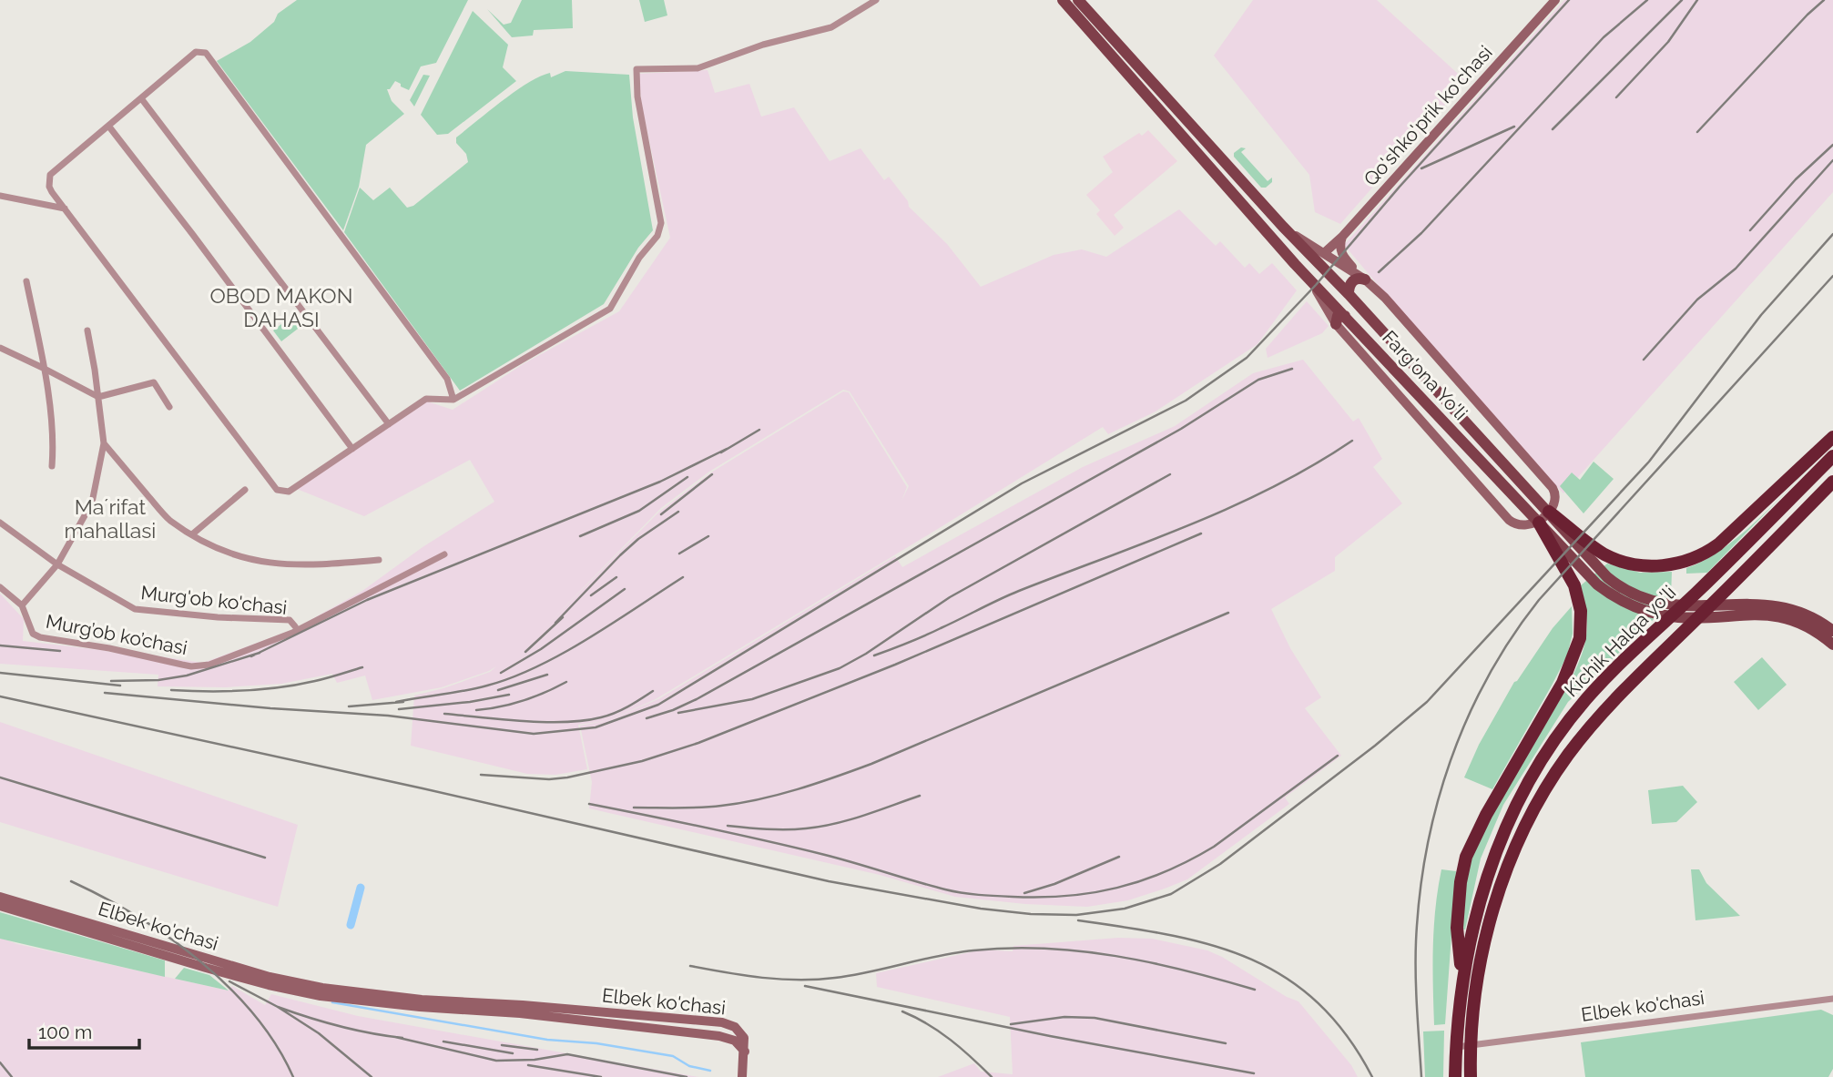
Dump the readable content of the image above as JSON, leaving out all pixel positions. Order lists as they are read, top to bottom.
{
  "streets": {
    "highway": ["Kichik Halqa yo'li"],
    "main road": ["Qo'shko'prik ko'chasi", "Farg'ona Yo'li", "Elbek ko'chasi"],
    "street": ["Murg'ob ko'chasi", "Murg’ob ko’chasi"]
  },
  "crossings": [
    ["Murg'ob ko'chasi", "Murg’ob ko’chasi"],
    ["Kichik Halqa yo'li", "Elbek ko'chasi"]
  ],
  "districts": ["OBOD MAKON DAHASI", "Maʼrifat mahallasi"],
  "scale_bar": "100 m"
}
